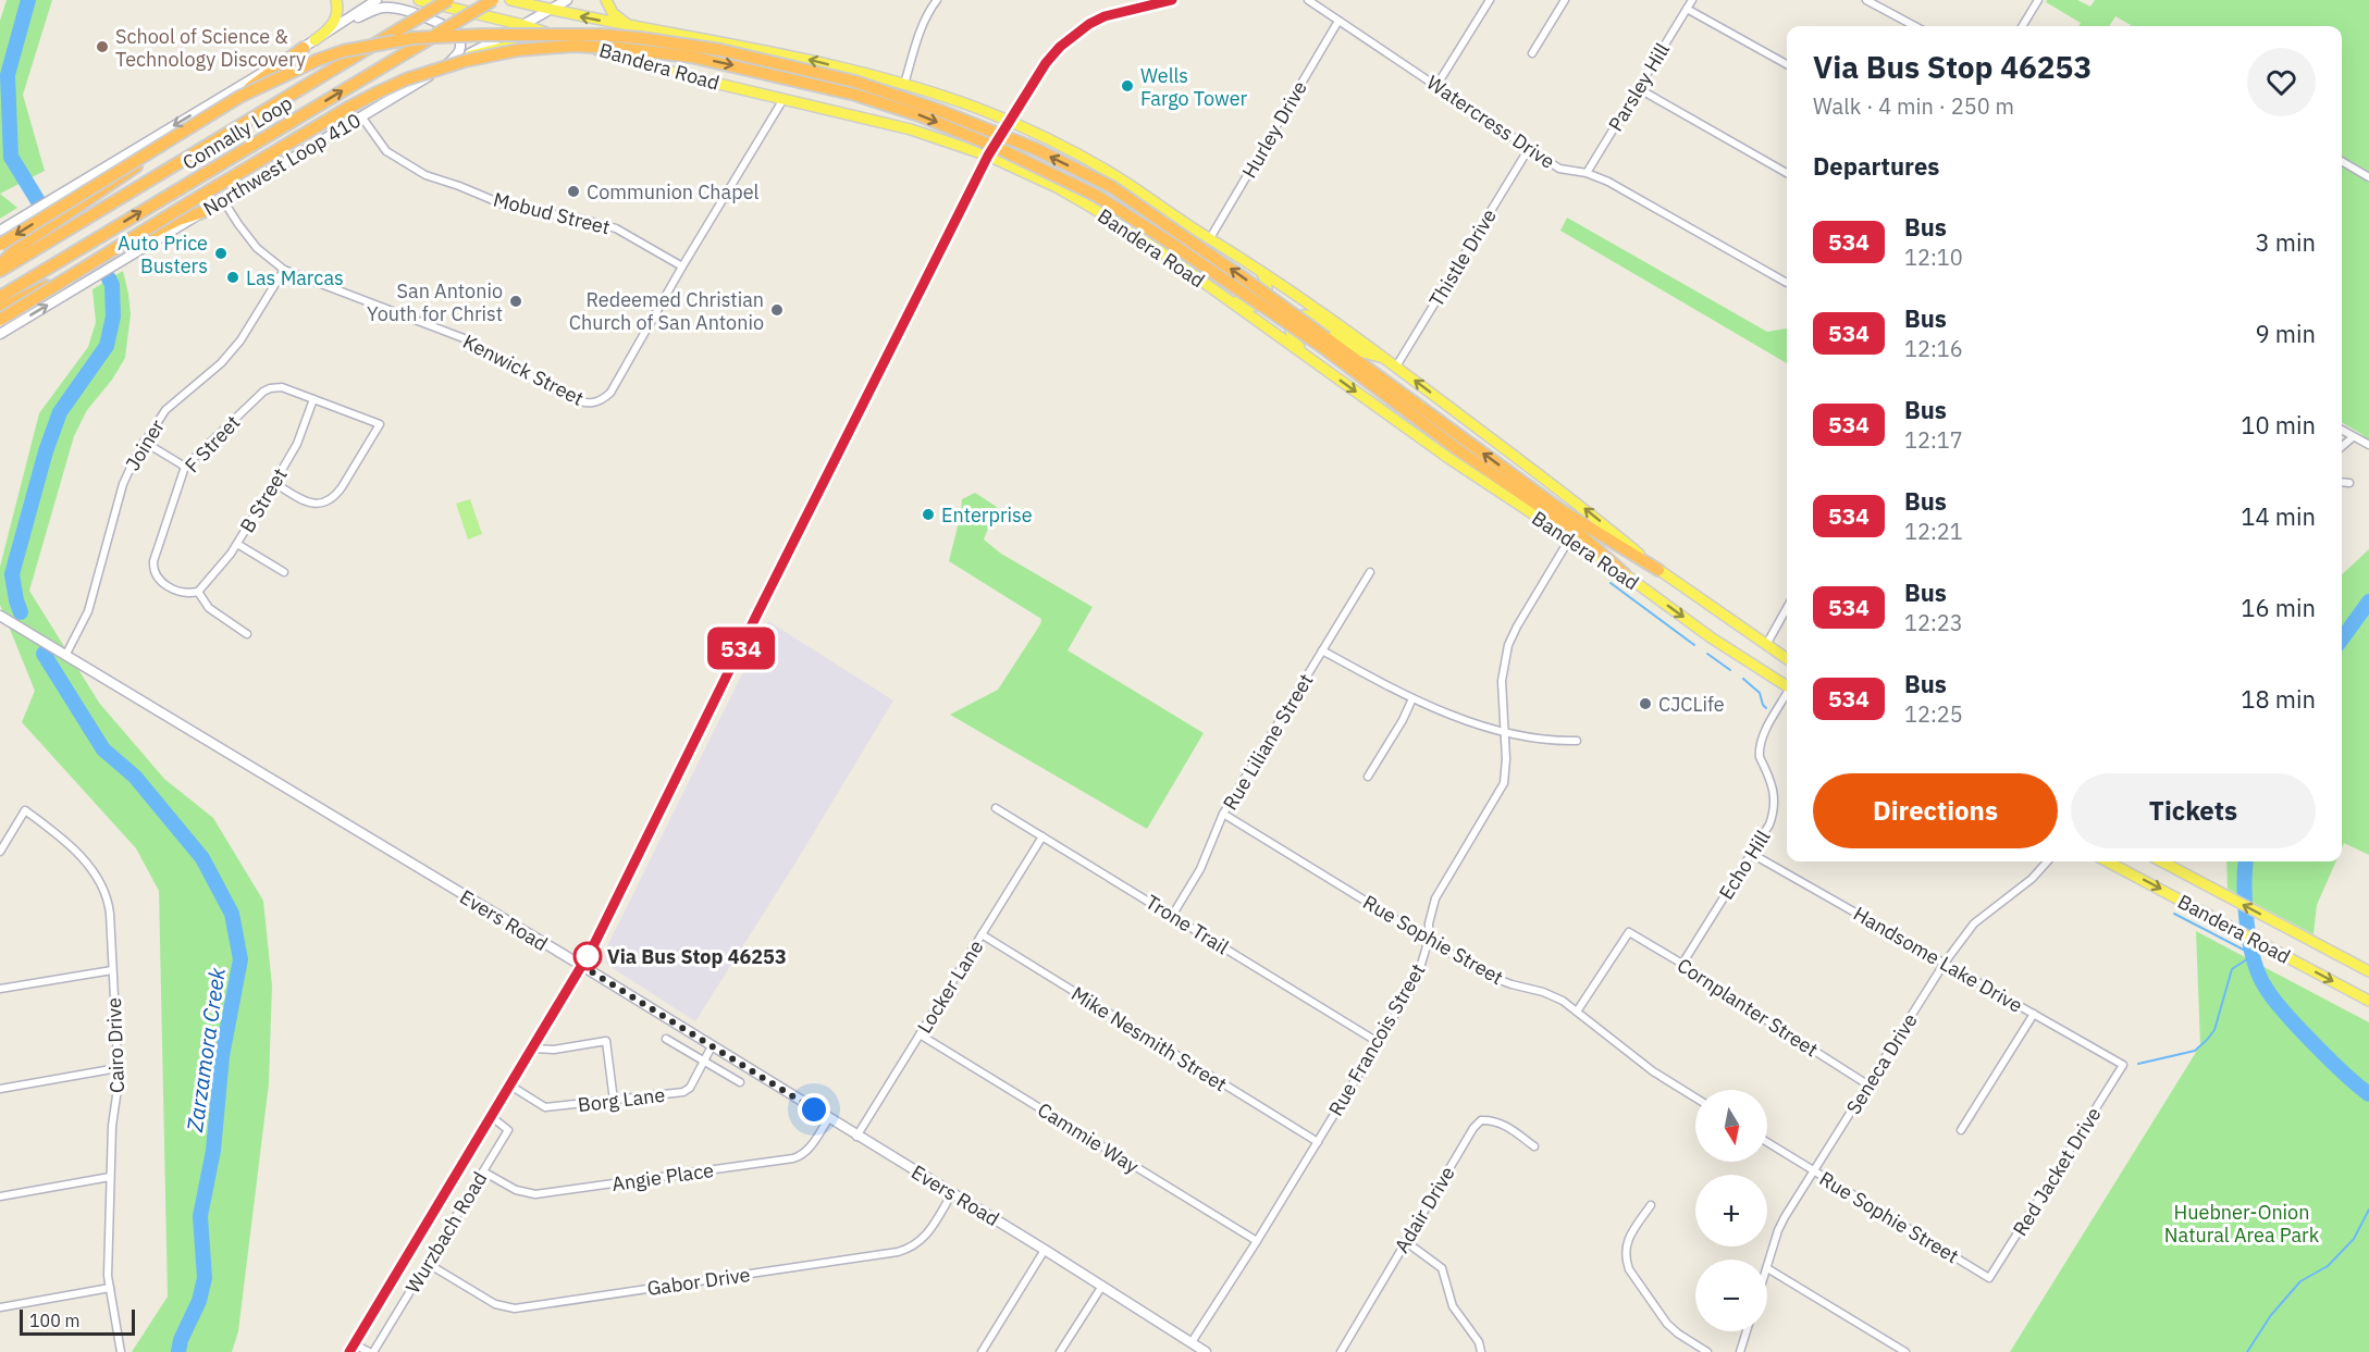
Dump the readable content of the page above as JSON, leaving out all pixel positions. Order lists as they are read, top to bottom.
{
  "streets": {
    "highway": ["Connally Loop"],
    "main road": [
      "Bandera Road",
      "Northwest Loop 410",
      "Evers Road",
      "Wurzbach Road"
    ],
    "street": [
      "Parsley Hill",
      "Watercress Drive",
      "Hurley Drive",
      "Mobud Street",
      "Thistle Drive",
      "Kenwick Street",
      "F Street",
      "Joiner",
      "B Street",
      "Rue Liliane Street",
      "Echo Hill",
      "Trone Trail",
      "Rue Sophie Street",
      "Handsome Lake Drive",
      "Locker Lane",
      "Cornplanter Street",
      "Mike Nesmith Street",
      "Rue Francois Street",
      "Cairo Drive",
      "Seneca Drive",
      "Borg Lane",
      "Cammie Way",
      "Red Jacket Drive",
      "Angie Place",
      "Adair Drive",
      "Gabor Drive"
    ]
  },
  "crossings": [
    ["Bandera Road", "Hurley Drive"],
    ["Bandera Road", "Northwest Loop 410"],
    ["Bandera Road", "Thistle Drive"],
    ["Bandera Road", "Rue Francois Street"],
    ["Bandera Road", "Wurzbach Road"],
    ["Parsley Hill", "Watercress Drive"],
    ["Watercress Drive", "Hurley Drive"],
    ["Watercress Drive", "Thistle Drive"],
    ["Northwest Loop 410", "Mobud Street"],
    ["Northwest Loop 410", "Kenwick Street"],
    ["Mobud Street", "Kenwick Street"],
    ["Kenwick Street", "Joiner"],
    ["F Street", "B Street"],
    ["Joiner", "Evers Road"],
    ["Rue Liliane Street", "Trone Trail"],
    ["Rue Liliane Street", "Rue Sophie Street"],
    ["Echo Hill", "Handsome Lake Drive"],
    ["Echo Hill", "Cornplanter Street"],
    ["Evers Road", "Locker Lane"],
    ["Evers Road", "Rue Francois Street"],
    ["Evers Road", "Borg Lane"],
    ["Evers Road", "Angie Place"],
    ["Evers Road", "Wurzbach Road"],
    ["Evers Road", "Gabor Drive"],
    ["Trone Trail", "Locker Lane"],
    ["Trone Trail", "Rue Francois Street"],
    ["Rue Sophie Street", "Cornplanter Street"],
    ["Rue Sophie Street", "Rue Francois Street"],
    ["Rue Sophie Street", "Seneca Drive"],
    ["Rue Sophie Street", "Red Jacket Drive"],
    ["Handsome Lake Drive", "Seneca Drive"],
    ["Handsome Lake Drive", "Red Jacket Drive"],
    ["Locker Lane", "Mike Nesmith Street"],
    ["Locker Lane", "Cammie Way"],
    ["Cornplanter Street", "Seneca Drive"],
    ["Mike Nesmith Street", "Rue Francois Street"],
    ["Rue Francois Street", "Cammie Way"],
    ["Borg Lane", "Wurzbach Road"],
    ["Angie Place", "Wurzbach Road"],
    ["Wurzbach Road", "Gabor Drive"]
  ],
  "one_way": ["Northwest Loop 410"],
  "water": ["Zarzamora Creek"],
  "parks": ["Huebner-Onion Natural Area Park"],
  "places": [
    "School of Science & Technology Discovery",
    "Wells Fargo Tower",
    "Communion Chapel",
    "Auto Price Busters",
    "Las Marcas",
    "San Antonio Youth for Christ",
    "Redeemed Christian Church of San Antonio",
    "Enterprise",
    "CJCLife",
    "Via Bus Stop 46253"
  ],
  "lines": ["bus line 534"],
  "scale_bar": "100 m",
  "north": "bottom",
  "page": {
    "on_map": "534",
    "heading": [
      ["Via Bus Stop 46253", "Walk · 4 min · 250 m"],
      "Departures"
    ],
    "list": [
      {
        "mark": "534",
        "name": "Bus",
        "note": "12:10",
        "value": "3 min"
      },
      {
        "mark": "534",
        "name": "Bus",
        "note": "12:16",
        "value": "9 min"
      },
      {
        "mark": "534",
        "name": "Bus",
        "note": "12:17",
        "value": "10 min"
      },
      {
        "mark": "534",
        "name": "Bus",
        "note": "12:21",
        "value": "14 min"
      },
      {
        "mark": "534",
        "name": "Bus",
        "note": "12:23",
        "value": "16 min"
      },
      {
        "mark": "534",
        "name": "Bus",
        "note": "12:25",
        "value": "18 min"
      }
    ],
    "buttons": ["Directions", "Tickets"],
    "map_buttons": ["+", "−"],
    "scale": "100 m"
  }
}
